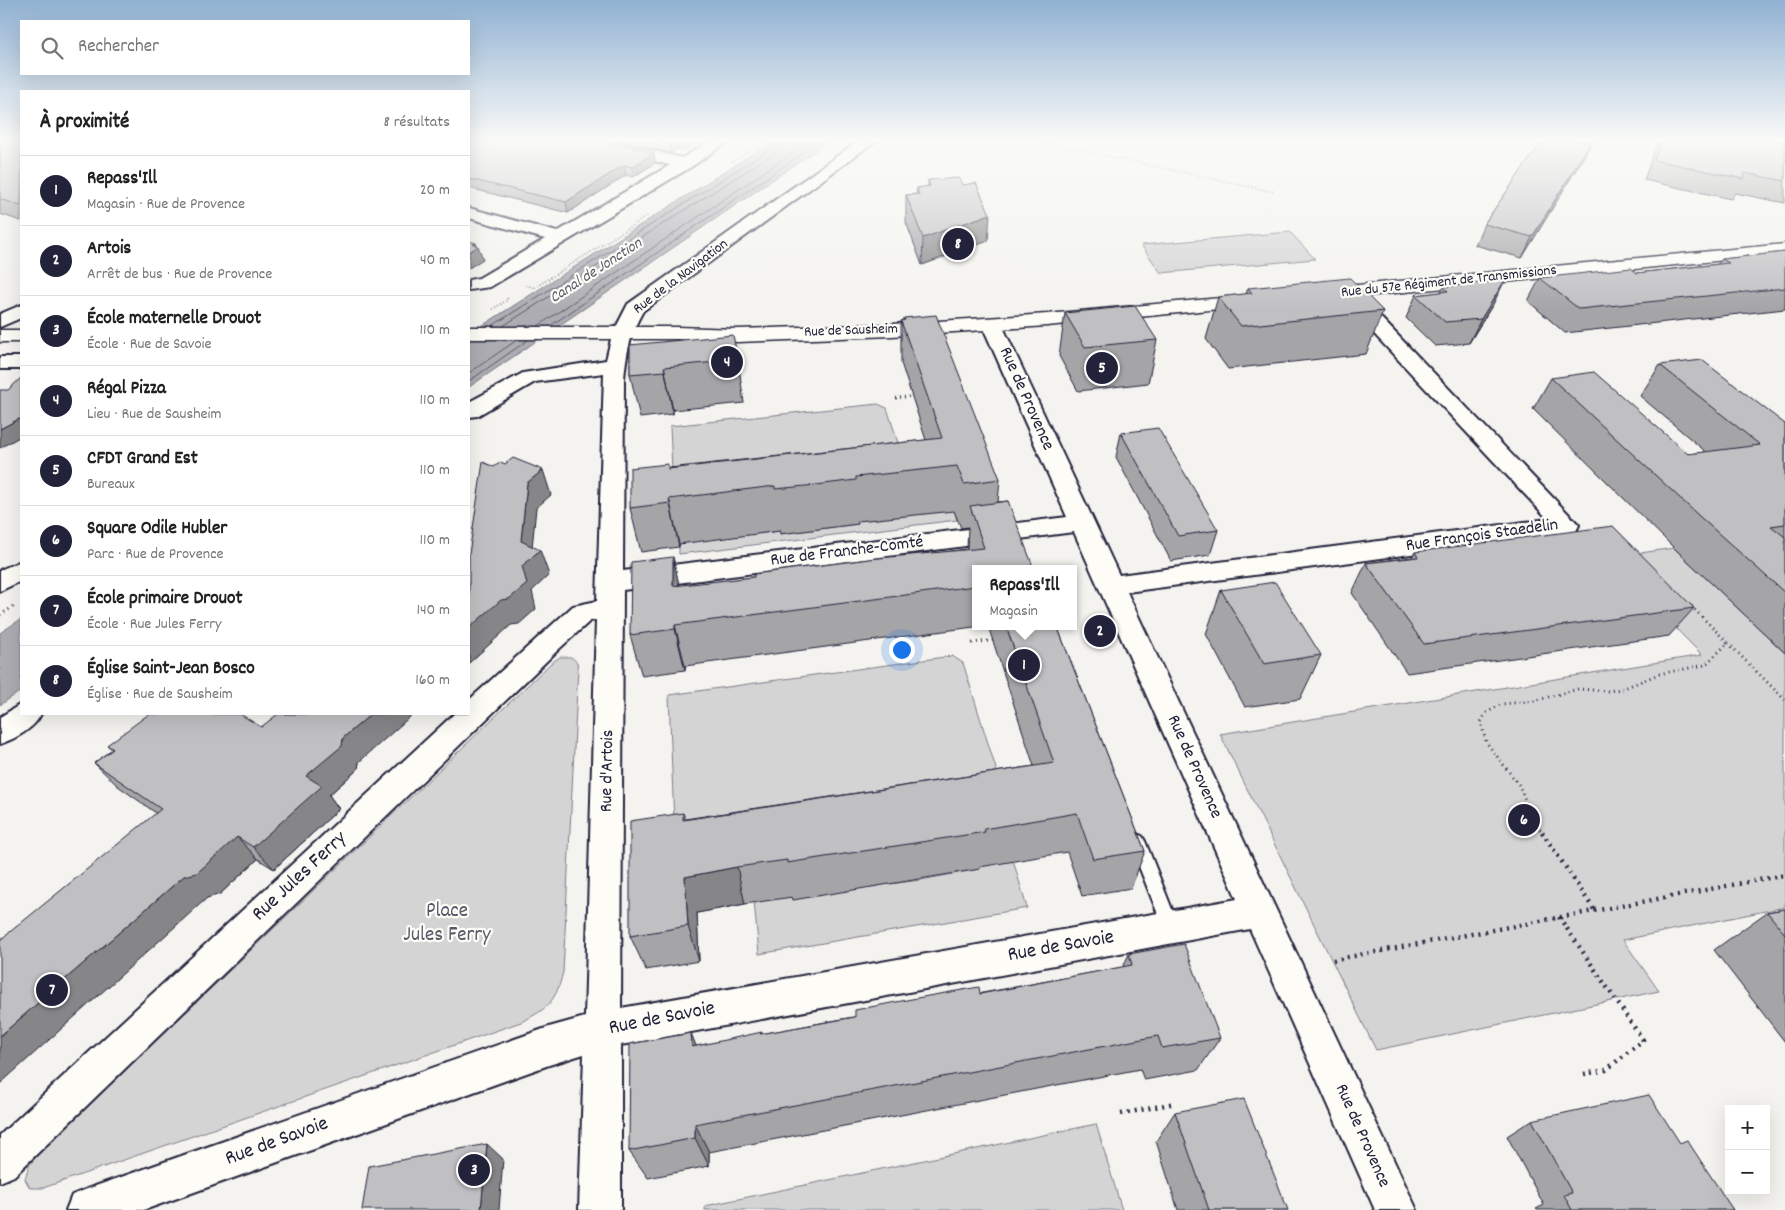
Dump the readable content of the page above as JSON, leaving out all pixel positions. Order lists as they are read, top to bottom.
{
  "streets": {
    "main road": ["Rue du 57e Régiment de Transmissions", "Rue de Sausheim"],
    "street": [
      "Rue de la Navigation",
      "Rue de Provence",
      "Rue François Staedelin",
      "Rue de Franche-Comté",
      "Rue d'Artois",
      "Rue Jules Ferry",
      "Rue de Savoie"
    ]
  },
  "crossings": [
    ["Rue de la Navigation", "Rue de Sausheim"],
    ["Rue de la Navigation", "Rue d'Artois"],
    ["Rue du 57e Régiment de Transmissions", "Rue François Staedelin"],
    ["Rue de Sausheim", "Rue de Provence"],
    ["Rue de Sausheim", "Rue d'Artois"],
    ["Rue de Provence", "Rue François Staedelin"],
    ["Rue de Provence", "Rue de Franche-Comté"],
    ["Rue de Provence", "Rue de Savoie"],
    ["Rue de Franche-Comté", "Rue d'Artois"],
    ["Rue de Franche-Comté", "Rue Jules Ferry"],
    ["Rue d'Artois", "Rue Jules Ferry"],
    ["Rue d'Artois", "Rue de Savoie"]
  ],
  "water": ["Canal de Jonction"],
  "parks": ["Place Jules Ferry"],
  "page": {
    "search": "Rechercher",
    "heading": ["À proximité", "8 résultats"],
    "list": [
      {
        "mark": "1",
        "name": "Repass'Ill",
        "note": "Magasin · Rue de Provence",
        "value": "20 m"
      },
      {
        "mark": "2",
        "name": "Artois",
        "note": "Arrêt de bus · Rue de Provence",
        "value": "40 m"
      },
      {
        "mark": "3",
        "name": "École maternelle Drouot",
        "note": "École · Rue de Savoie",
        "value": "110 m"
      },
      {
        "mark": "4",
        "name": "Régal Pizza",
        "note": "Lieu · Rue de Sausheim",
        "value": "110 m"
      },
      {
        "mark": "5",
        "name": "CFDT Grand Est",
        "note": "Bureaux",
        "value": "110 m"
      },
      {
        "mark": "6",
        "name": "Square Odile Hubler",
        "note": "Parc · Rue de Provence",
        "value": "110 m"
      },
      {
        "mark": "7",
        "name": "École primaire Drouot",
        "note": "École · Rue Jules Ferry",
        "value": "140 m"
      },
      {
        "mark": "8",
        "name": "Église Saint-Jean Bosco",
        "note": "Église · Rue de Sausheim",
        "value": "160 m"
      }
    ],
    "pins": [
      "8",
      "4",
      "5",
      "2",
      "1",
      "6",
      "7",
      "3"
    ],
    "popup": ["Repass'Ill", "Magasin"],
    "map_buttons": ["+", "−"]
  }
}
